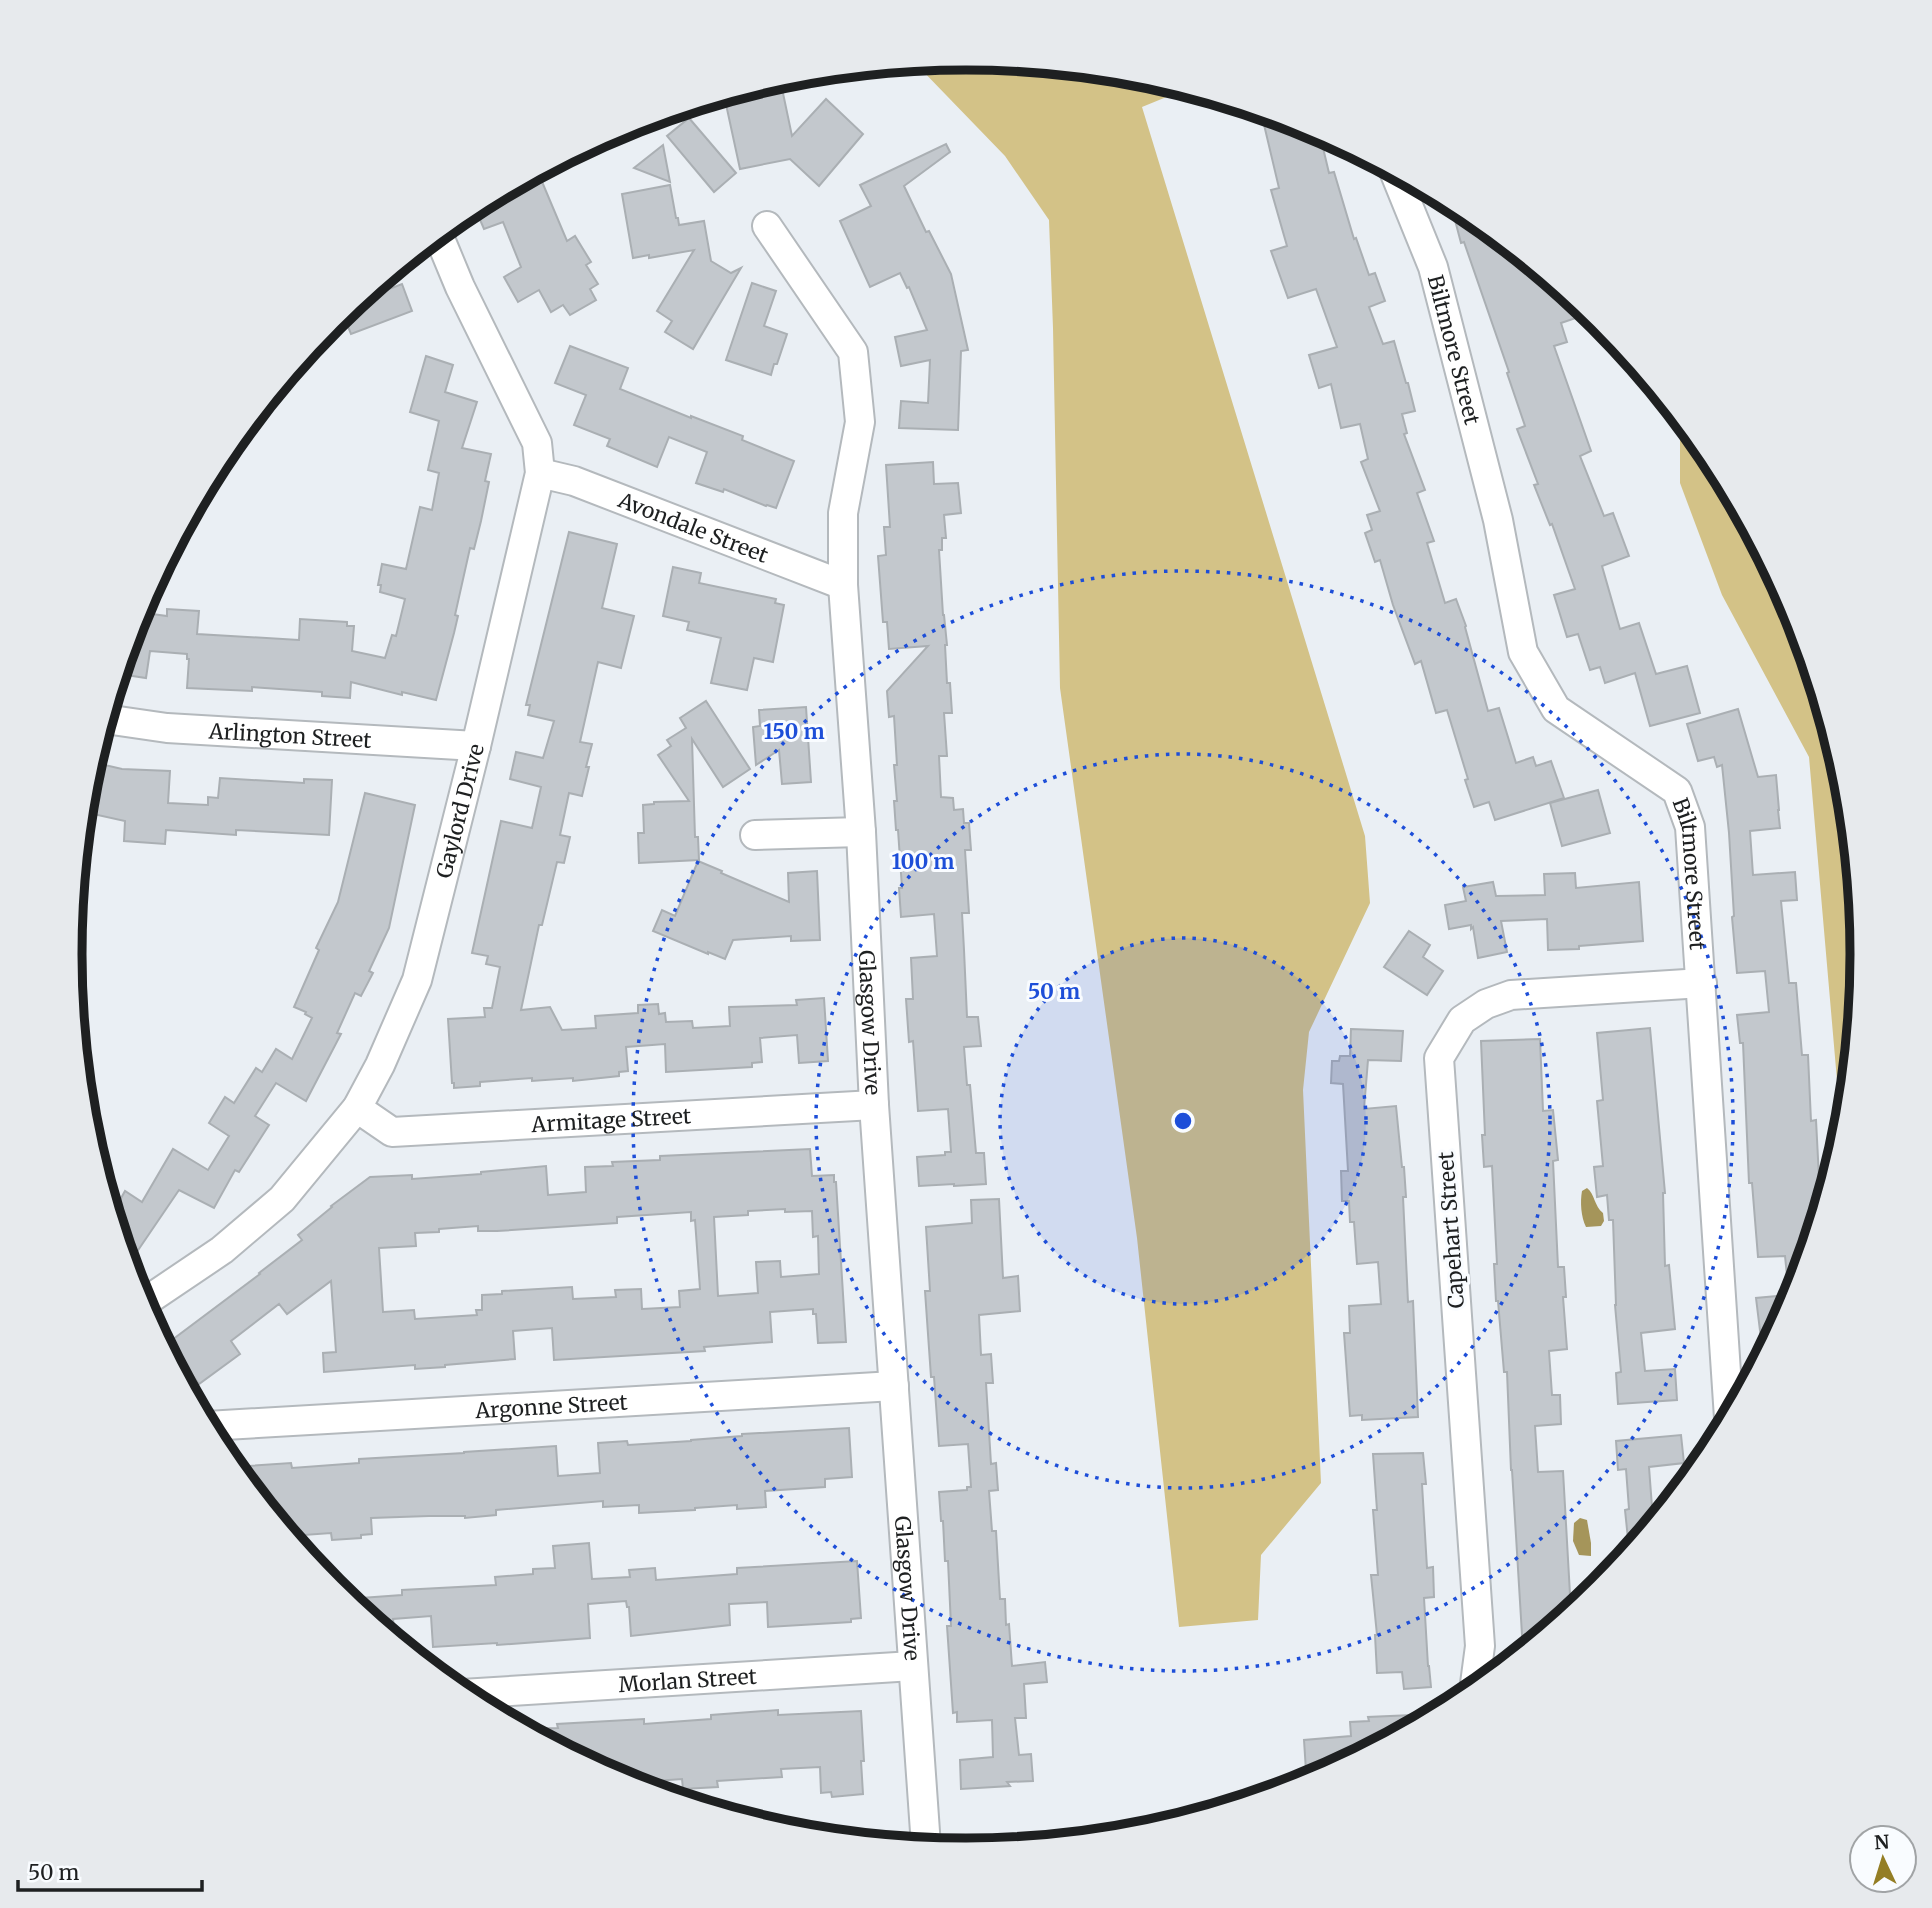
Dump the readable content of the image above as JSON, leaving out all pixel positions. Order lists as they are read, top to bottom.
{
  "streets": {
    "street": [
      "Biltmore Street",
      "Avondale Street",
      "Arlington Street",
      "Gaylord Drive",
      "Glasgow Drive",
      "Armitage Street",
      "Capehart Street",
      "Argonne Street",
      "Morlan Street"
    ]
  },
  "crossings": [
    ["Biltmore Street", "Capehart Street"],
    ["Avondale Street", "Gaylord Drive"],
    ["Avondale Street", "Glasgow Drive"],
    ["Arlington Street", "Gaylord Drive"],
    ["Gaylord Drive", "Armitage Street"],
    ["Glasgow Drive", "Armitage Street"],
    ["Glasgow Drive", "Argonne Street"],
    ["Glasgow Drive", "Morlan Street"]
  ],
  "scale_bar": "50 m",
  "north": "top",
  "rings": ["150 m", "100 m", "50 m"]
}
